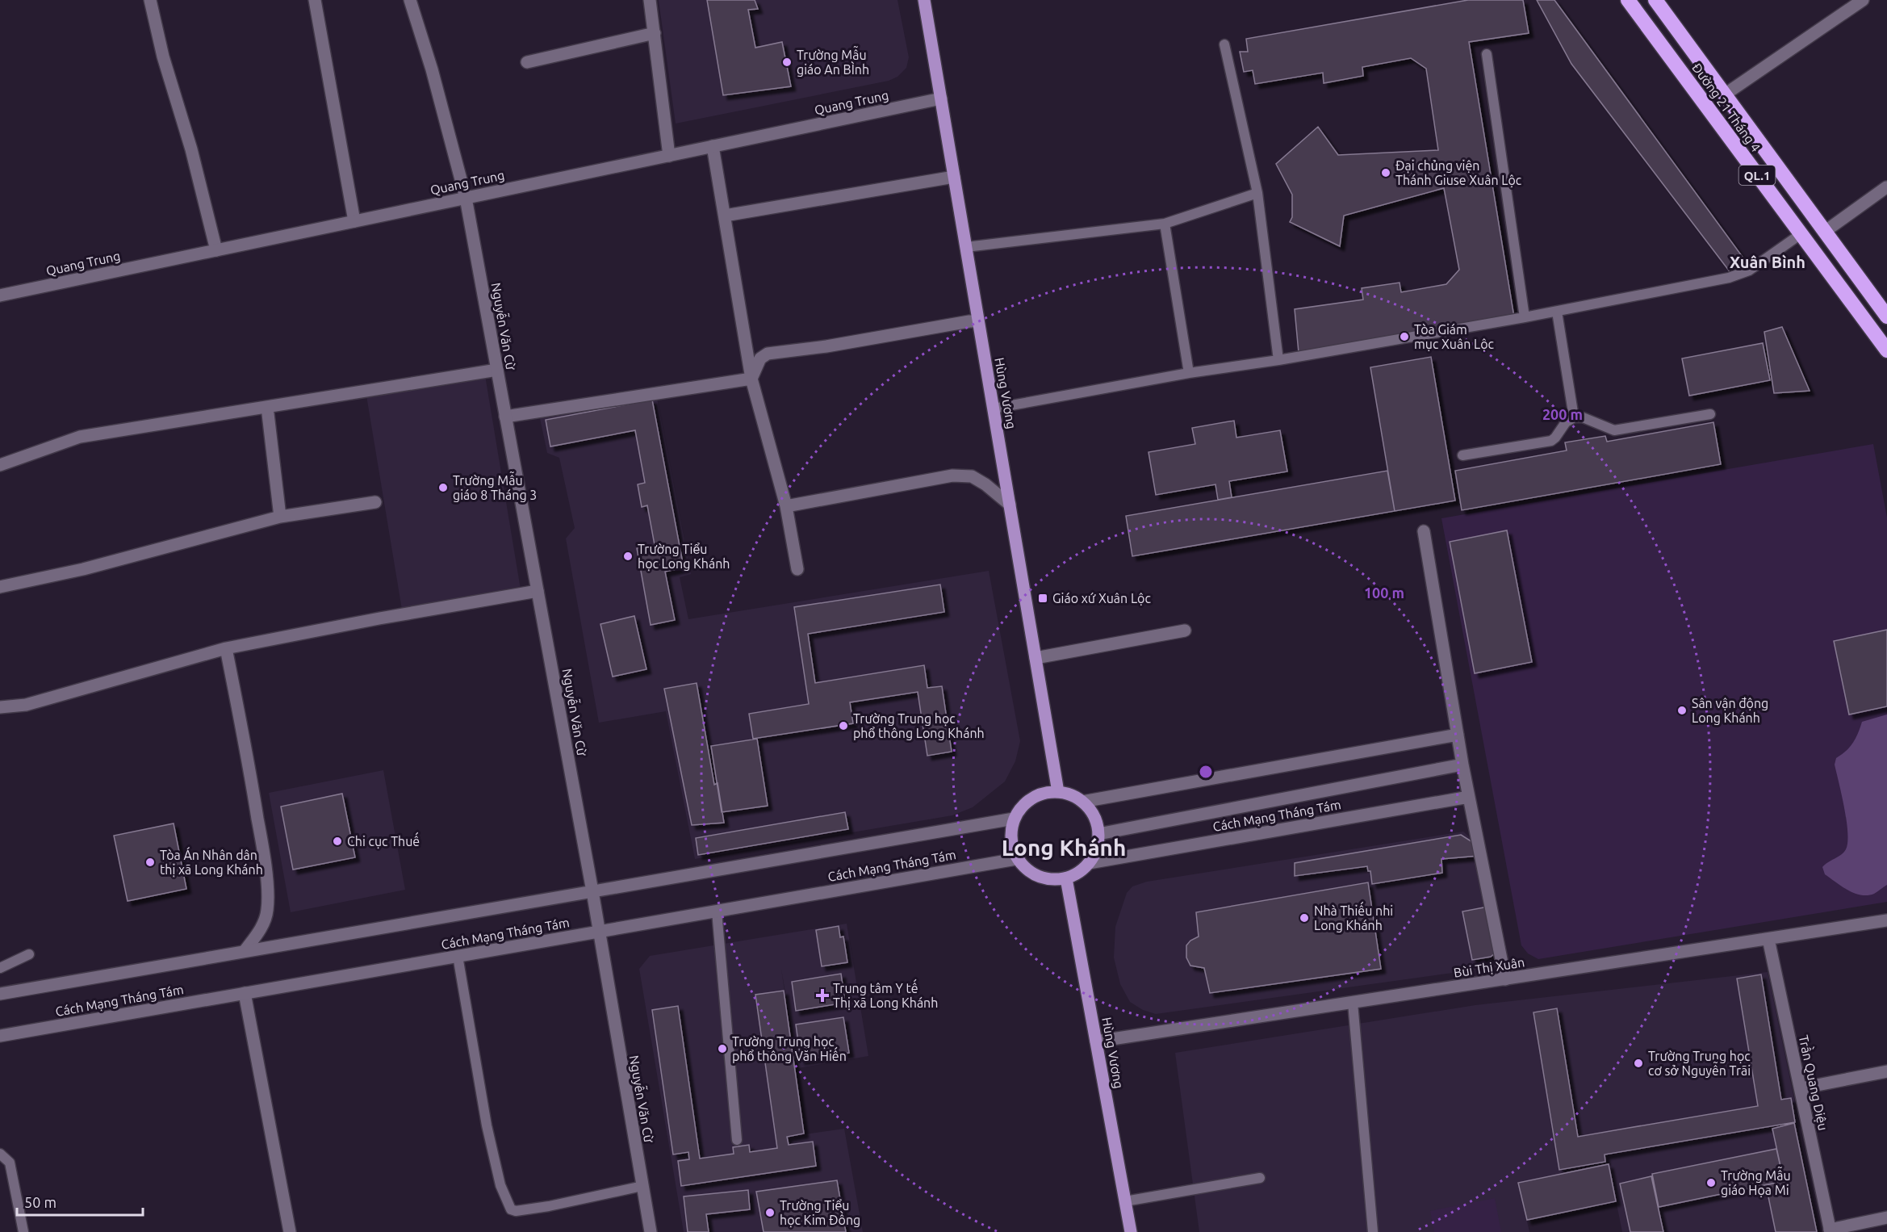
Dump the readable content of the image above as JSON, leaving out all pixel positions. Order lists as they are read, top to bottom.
{
  "streets": {
    "highway": ["Đường 21 Tháng 4", "QL.1"],
    "main road": ["Hùng Vương"],
    "street": [
      "Quang Trung",
      "Nguyễn Văn Cừ",
      "Cách Mạng Tháng Tám",
      "Bùi Thị Xuân",
      "Trần Quang Diệu"
    ]
  },
  "crossings": [
    ["Quang Trung", "Nguyễn Văn Cừ"],
    ["Quang Trung", "Hùng Vương"],
    ["Nguyễn Văn Cừ", "Cách Mạng Tháng Tám"],
    ["Hùng Vương", "Cách Mạng Tháng Tám"],
    ["Hùng Vương", "Bùi Thị Xuân"],
    ["Bùi Thị Xuân", "Trần Quang Diệu"]
  ],
  "districts": ["Xuân Bình", "Long Khánh"],
  "places": {
    "other": [
      "Trường Mẫu giáo An BÌnh",
      "Đại chủng viện Thánh Giuse Xuân Lộc",
      "Tòa Giám mục Xuân Lộc",
      "Trường Mẫu giáo 8 Tháng 3",
      "Trường Tiểu học Long Khánh",
      "Sân vận động Long Khánh",
      "Trường Trung học phổ thông Long Khánh",
      "Chi cục Thuế",
      "Tòa Án Nhân dân thị xã Long Khánh",
      "Nhà Thiếu nhi Long Khánh",
      "Trường Trung học phổ thông Văn Hiến",
      "Trường Trung học cơ sở Nguyễn Trãi",
      "Trường Mẫu giáo Họa Mi",
      "Trường Tiểu học Kim Đồng"
    ],
    "transit": ["Giáo xứ Xuân Lộc"],
    "health": ["Trung tâm Y tế Thị xã Long Khánh"]
  },
  "scale_bar": "50 m",
  "rings": ["200 m", "100 m"]
}
